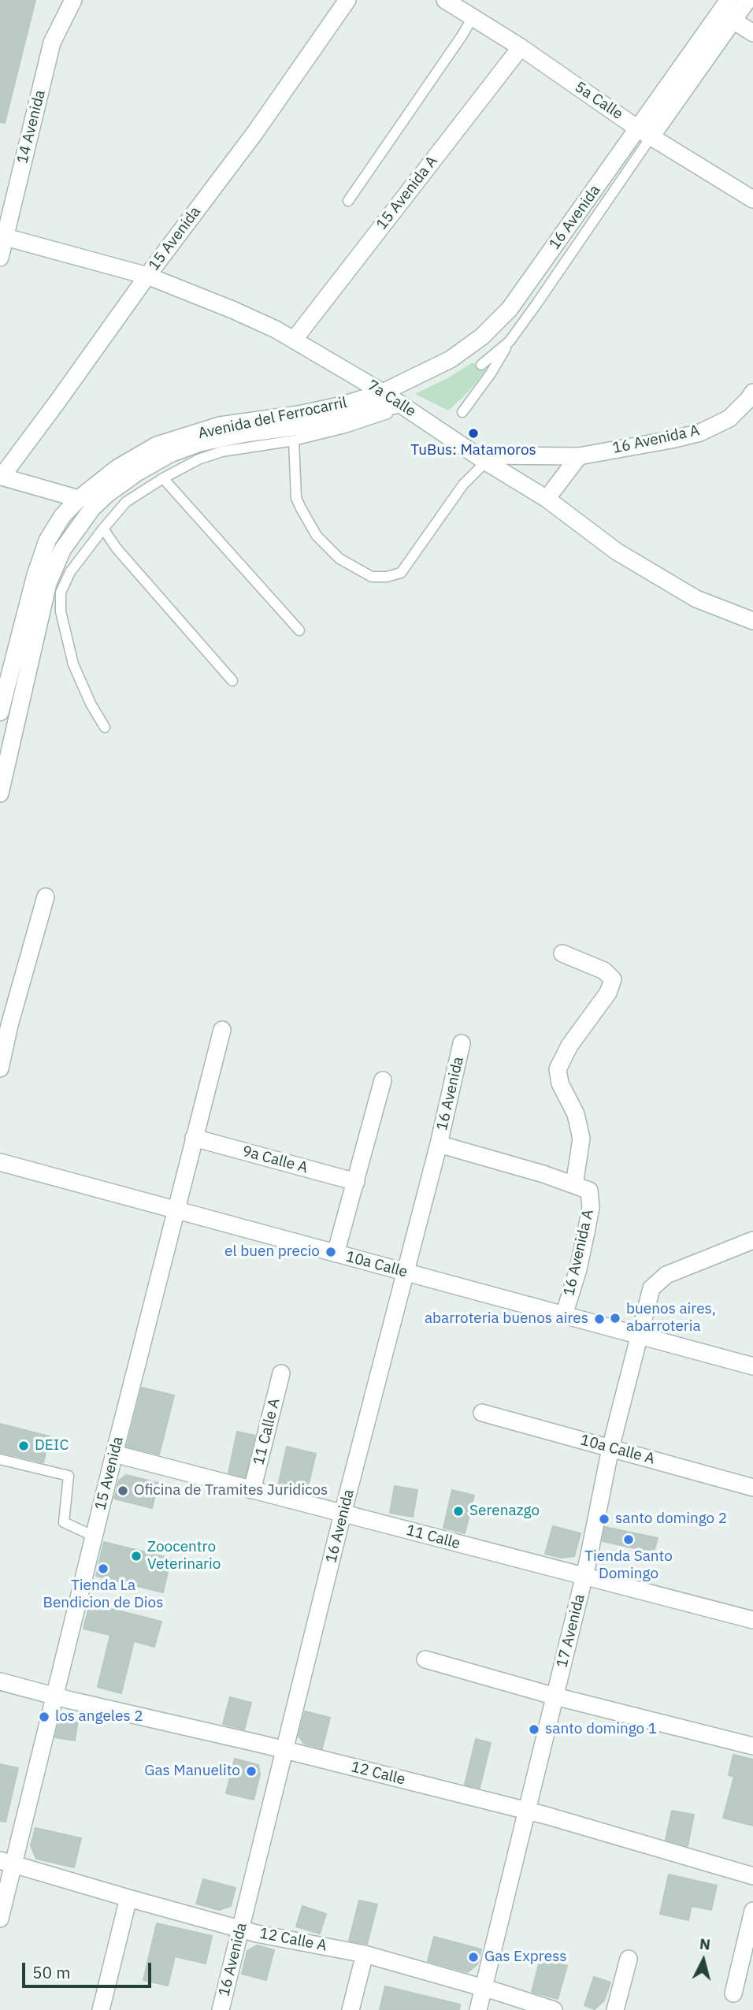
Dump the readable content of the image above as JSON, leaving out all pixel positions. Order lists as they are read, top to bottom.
{
  "streets": {
    "street": [
      "5a Calle",
      "14 Avenida",
      "15 Avenida A",
      "16 Avenida",
      "15 Avenida",
      "7a Calle",
      "Avenida del Ferrocarril",
      "16 Avenida A",
      "9a Calle A",
      "10a Calle",
      "11 Calle A",
      "10a Calle A",
      "11 Calle",
      "17 Avenida",
      "12 Calle",
      "12 Calle A"
    ]
  },
  "crossings": [
    ["5a Calle", "15 Avenida A"],
    ["5a Calle", "16 Avenida"],
    ["14 Avenida", "7a Calle"],
    ["15 Avenida A", "7a Calle"],
    ["16 Avenida", "7a Calle"],
    ["16 Avenida", "Avenida del Ferrocarril"],
    ["16 Avenida", "10a Calle"],
    ["16 Avenida", "11 Calle"],
    ["16 Avenida", "12 Calle"],
    ["16 Avenida", "12 Calle A"],
    ["15 Avenida", "7a Calle"],
    ["15 Avenida", "9a Calle A"],
    ["15 Avenida", "10a Calle"],
    ["15 Avenida", "11 Calle"],
    ["15 Avenida", "12 Calle"],
    ["15 Avenida", "12 Calle A"],
    ["7a Calle", "Avenida del Ferrocarril"],
    ["7a Calle", "16 Avenida A"],
    ["16 Avenida A", "10a Calle"],
    ["10a Calle", "17 Avenida"],
    ["11 Calle A", "11 Calle"],
    ["10a Calle A", "17 Avenida"],
    ["11 Calle", "17 Avenida"],
    ["17 Avenida", "12 Calle"],
    ["17 Avenida", "12 Calle A"]
  ],
  "places": [
    "TuBus: Matamoros",
    "el buen precio",
    "buenos aires, abarroteria",
    "abarroteria buenos aires",
    "DEIC",
    "Oficina de Tramites Juridicos",
    "Serenazgo",
    "santo domingo 2",
    "Tienda Santo Domingo",
    "Zoocentro Veterinario",
    "Tienda La Bendicion de Dios",
    "los angeles 2",
    "santo domingo 1",
    "Gas Manuelito",
    "Gas Express"
  ],
  "scale_bar": "50 m",
  "north": "top"
}
